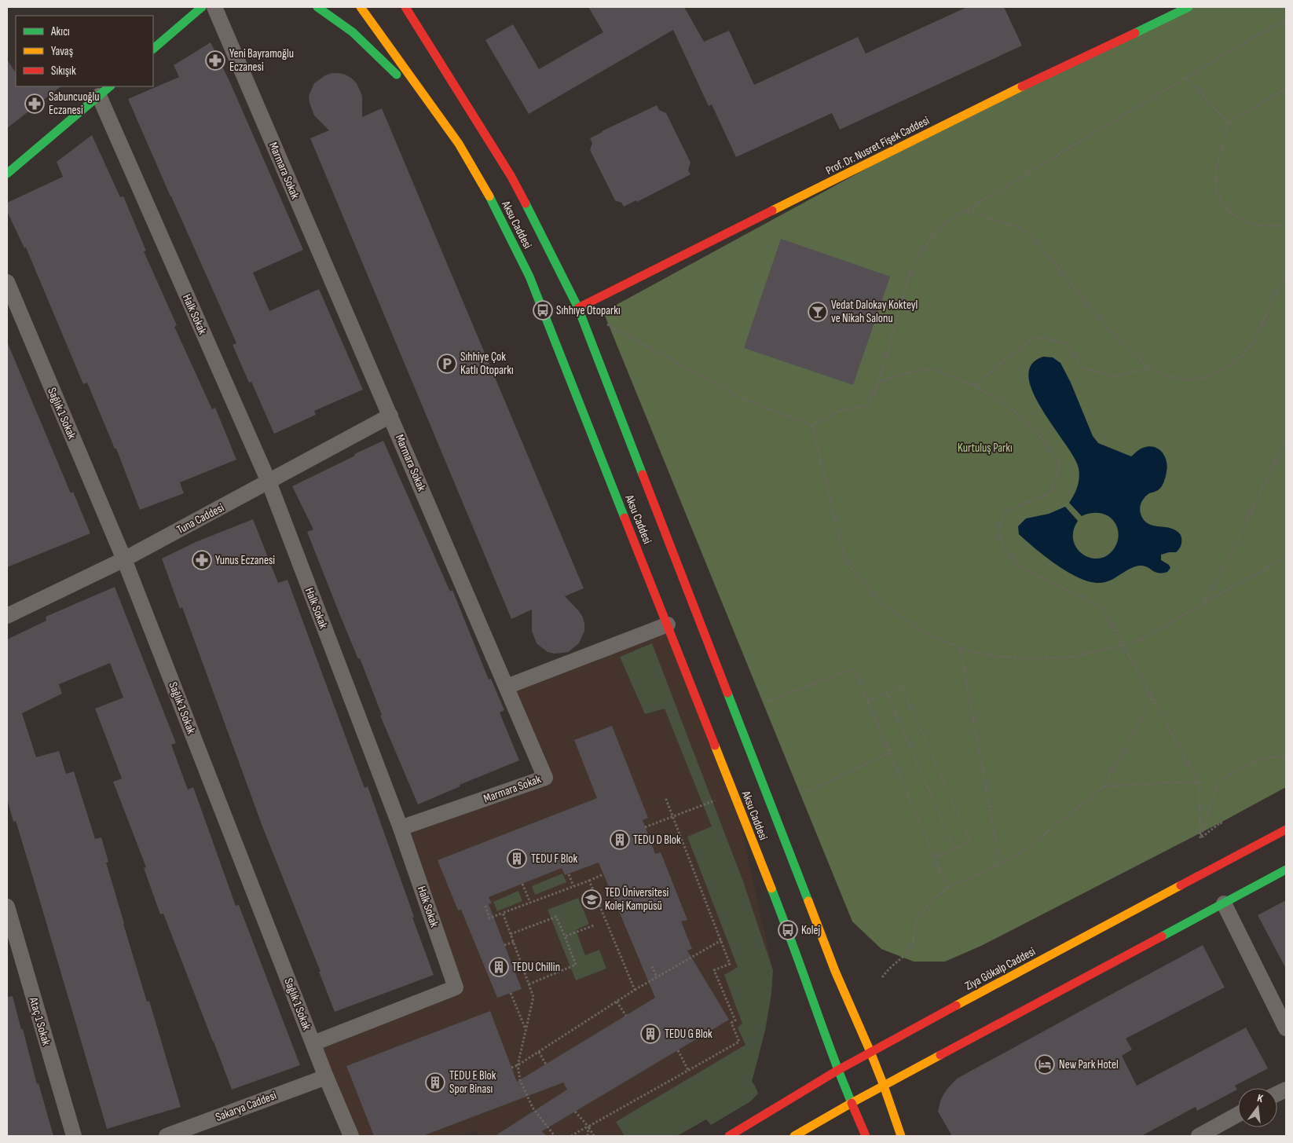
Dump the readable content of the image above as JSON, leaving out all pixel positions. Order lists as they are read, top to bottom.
{
  "streets": {
    "main road": ["Prof. Dr. Nusret Fişek Caddesi", "Aksu Caddesi", "Ziya Gökalp Caddesi"],
    "street": [
      "Marmara Sokak",
      "Halk Sokak",
      "Sağlık 1 Sokak",
      "Tuna Caddesi",
      "Ataç 1 Sokak",
      "Sakarya Caddesi"
    ]
  },
  "crossings": [
    ["Prof. Dr. Nusret Fişek Caddesi", "Aksu Caddesi"],
    ["Marmara Sokak", "Halk Sokak"],
    ["Marmara Sokak", "Tuna Caddesi"],
    ["Aksu Caddesi", "Ziya Gökalp Caddesi"],
    ["Halk Sokak", "Sağlık 1 Sokak"],
    ["Halk Sokak", "Tuna Caddesi"],
    ["Sağlık 1 Sokak", "Tuna Caddesi"],
    ["Sağlık 1 Sokak", "Sakarya Caddesi"]
  ],
  "parks": ["Kurtuluş Parkı"],
  "places": {
    "pharmacy": ["Yeni Bayramoğlu Eczanesi", "Sabuncuoğlu Eczanesi", "Yunus Eczanesi"],
    "bus stop": ["Sıhhıye Otoparkı", "Kolej"],
    "bar": ["Vedat Dalokay Kokteyl ve Nikah Salonu"],
    "parking": ["Sıhhiye Çok Katlı Otoparkı"],
    "building": [
      "TEDU D Blok",
      "TEDU F Blok",
      "TEDU Chillin",
      "TEDU G Blok",
      "TEDU E Blok Spor Binası"
    ],
    "school or university": ["TED Üniversitesi Kolej Kampüsü"],
    "hotel": ["New Park Hotel"]
  },
  "legend": ["Akıcı", "Yavaş", "Sıkışık"],
  "north": "top"
}
